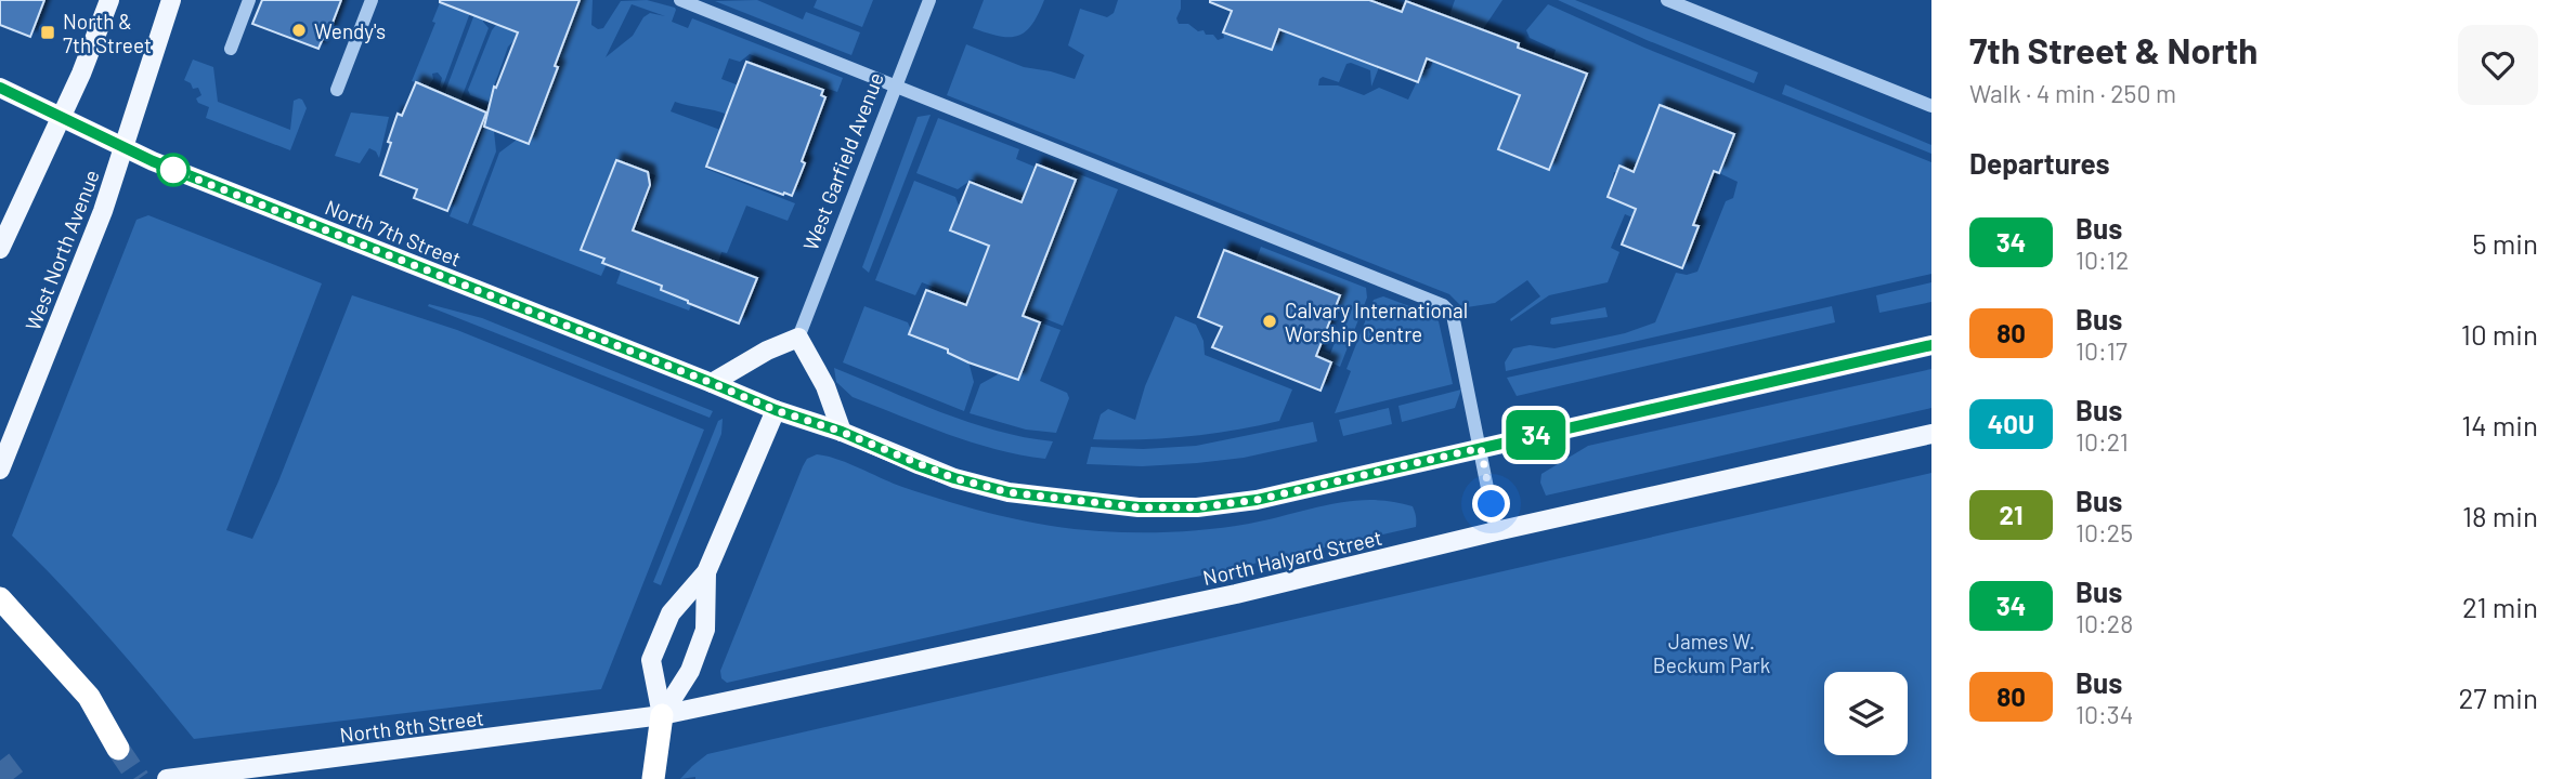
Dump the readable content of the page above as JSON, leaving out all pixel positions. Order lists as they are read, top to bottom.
{
  "streets": {
    "main road": [
      "North 7th Street",
      "West North Avenue",
      "North Halyard Street",
      "North 8th Street"
    ],
    "street": ["West Garfield Avenue"]
  },
  "crossings": [
    ["North 7th Street", "West North Avenue"],
    ["North Halyard Street", "North 8th Street"]
  ],
  "parks": ["James W. Beckum Park"],
  "places": {
    "other": ["Wendy's", "Calvary International Worship Centre"],
    "transit": ["North & 7th Street"]
  },
  "lines": ["bus line 34"],
  "page": {
    "on_map": "34",
    "heading": [
      ["7th Street & North", "Walk · 4 min · 250 m"],
      "Departures"
    ],
    "list": [
      {
        "mark": "34",
        "name": "Bus",
        "note": "10:12",
        "value": "5 min"
      },
      {
        "mark": "80",
        "name": "Bus",
        "note": "10:17",
        "value": "10 min"
      },
      {
        "mark": "40U",
        "name": "Bus",
        "note": "10:21",
        "value": "14 min"
      },
      {
        "mark": "21",
        "name": "Bus",
        "note": "10:25",
        "value": "18 min"
      },
      {
        "mark": "34",
        "name": "Bus",
        "note": "10:28",
        "value": "21 min"
      },
      {
        "mark": "80",
        "name": "Bus",
        "note": "10:34",
        "value": "27 min"
      }
    ]
  }
}
